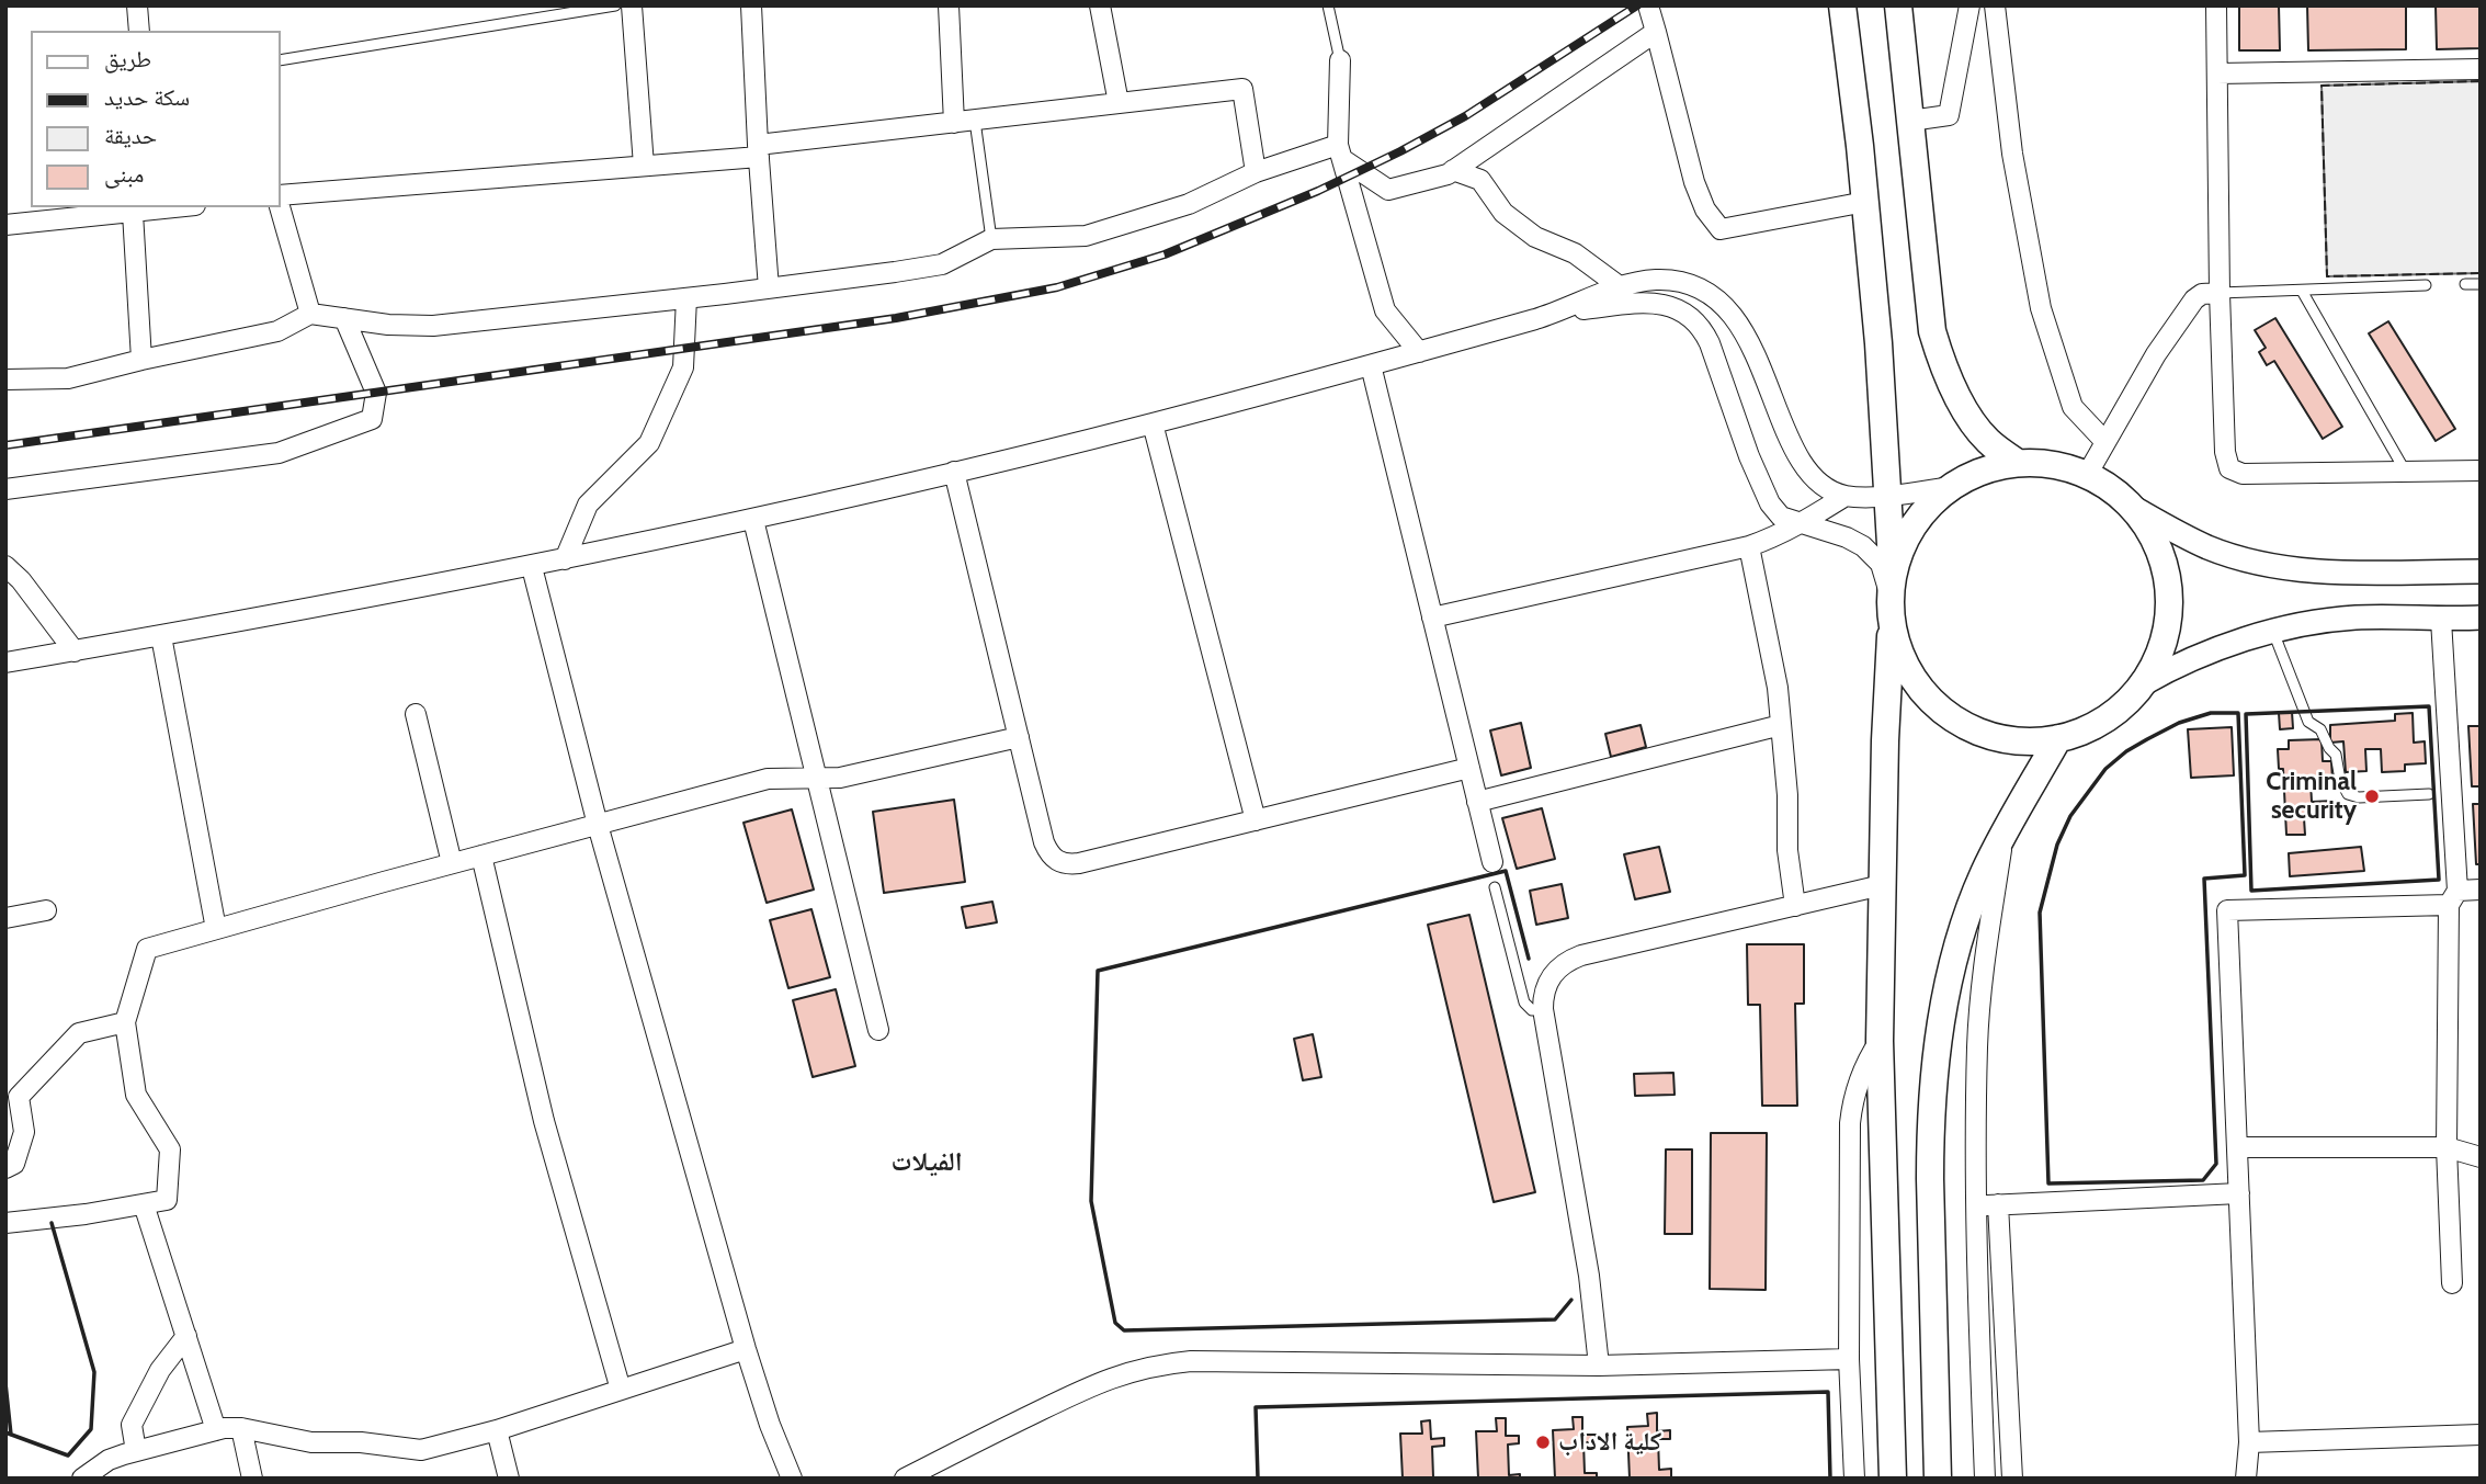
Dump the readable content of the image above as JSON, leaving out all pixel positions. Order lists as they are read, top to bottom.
{
  "districts": ["الفيلات"],
  "places": ["Criminal security", "كلية الاداب"],
  "legend": [
    "طريق",
    "سكة حديد",
    "حديقة",
    "مبنى"
  ]
}
